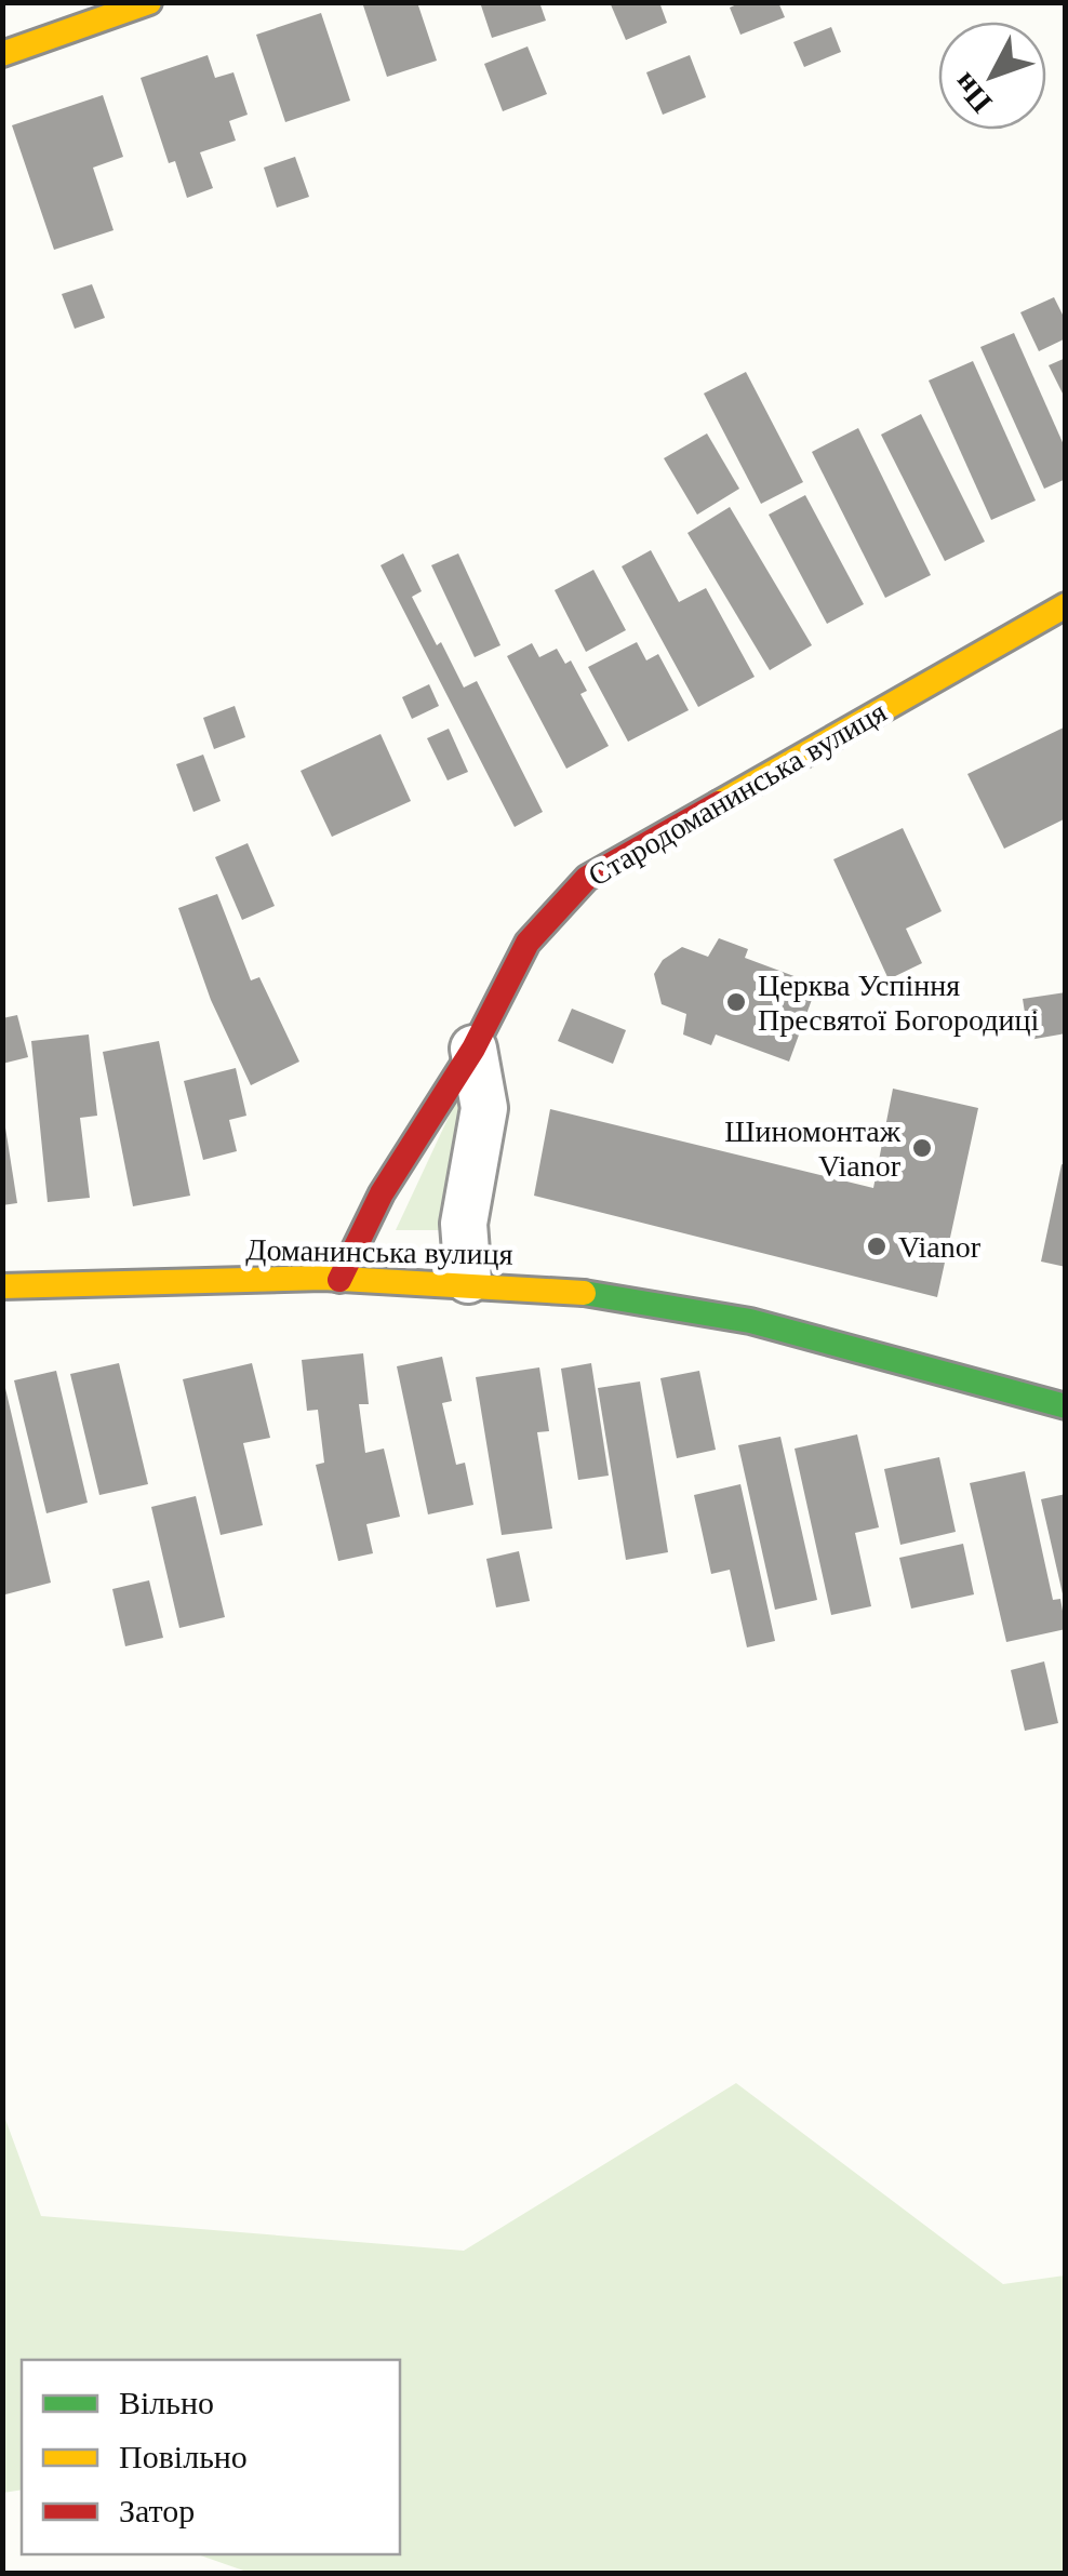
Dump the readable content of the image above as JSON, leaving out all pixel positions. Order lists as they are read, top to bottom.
{
  "streets": {
    "street": ["Стародоманинська вулиця", "Доманинська вулиця"]
  },
  "crossings": [
    ["Стародоманинська вулиця", "Доманинська вулиця"]
  ],
  "places": ["Церква Успіння Пресвятої Богородиці", "Шиномонтаж Vianor", "Vianor"],
  "legend": ["Вільно", "Повільно", "Затор"],
  "north": "bottom left"
}
